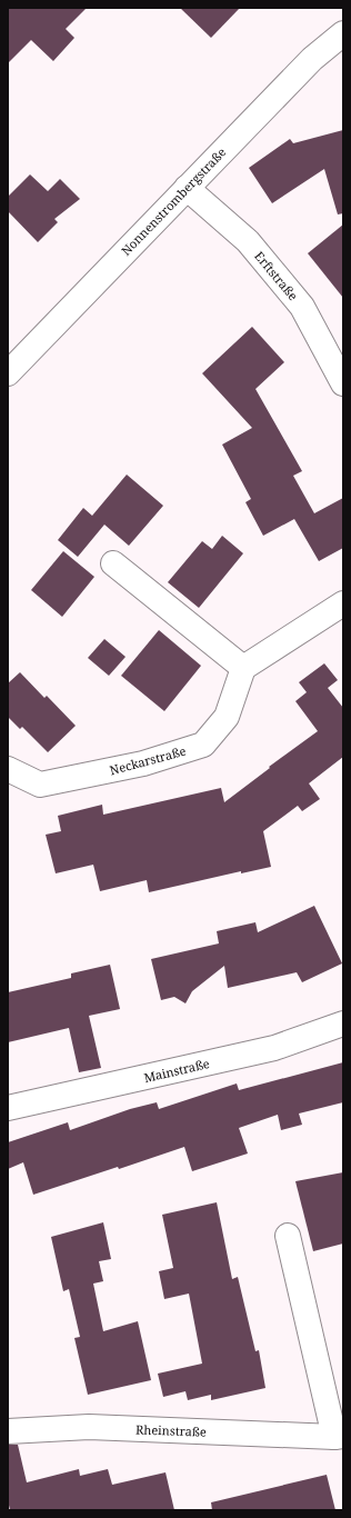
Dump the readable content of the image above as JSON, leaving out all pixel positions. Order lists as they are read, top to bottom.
{
  "streets": {
    "street": [
      "Nonnenstrombergstraße",
      "Erftstraße",
      "Neckarstraße",
      "Mainstraße",
      "Rheinstraße"
    ]
  },
  "crossings": [
    ["Nonnenstrombergstraße", "Erftstraße"]
  ]
}
